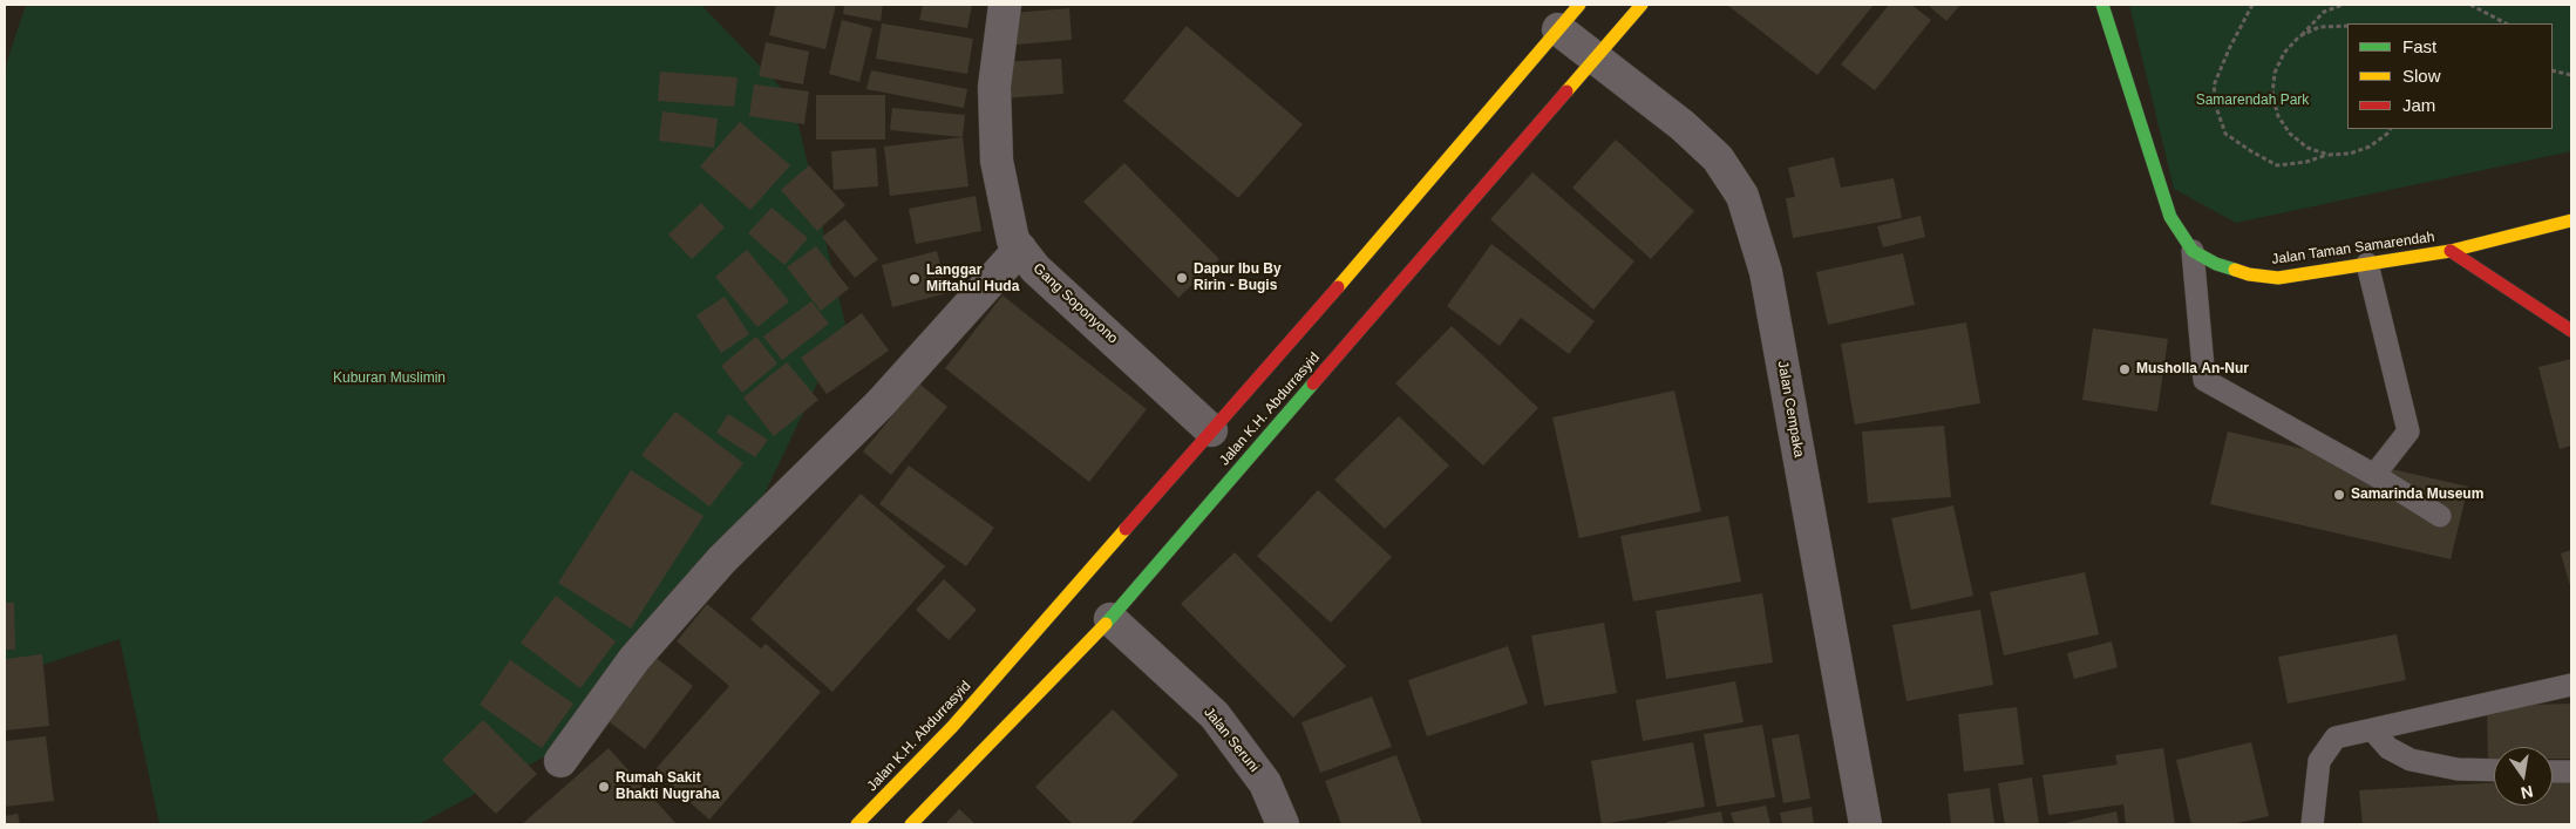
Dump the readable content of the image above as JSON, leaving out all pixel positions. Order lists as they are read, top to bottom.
{
  "streets": {
    "street": [
      "Jalan Taman Samarendah",
      "Gang Soponyono",
      "Jalan K.H. Abdurrasyid",
      "Jalan Cempaka",
      "Jalan Seruni"
    ]
  },
  "crossings": [
    ["Gang Soponyono", "Jalan K.H. Abdurrasyid"],
    ["Jalan K.H. Abdurrasyid", "Jalan Cempaka"],
    ["Jalan K.H. Abdurrasyid", "Jalan Seruni"]
  ],
  "parks": ["Samarendah Park", "Kuburan Muslimin"],
  "places": [
    "Dapur Ibu By Ririn - Bugis",
    "Langgar Miftahul Huda",
    "Musholla An-Nur",
    "Samarinda Museum",
    "Rumah Sakit Bhakti Nugraha"
  ],
  "legend": ["Fast", "Slow", "Jam"],
  "north": "bottom"
}
